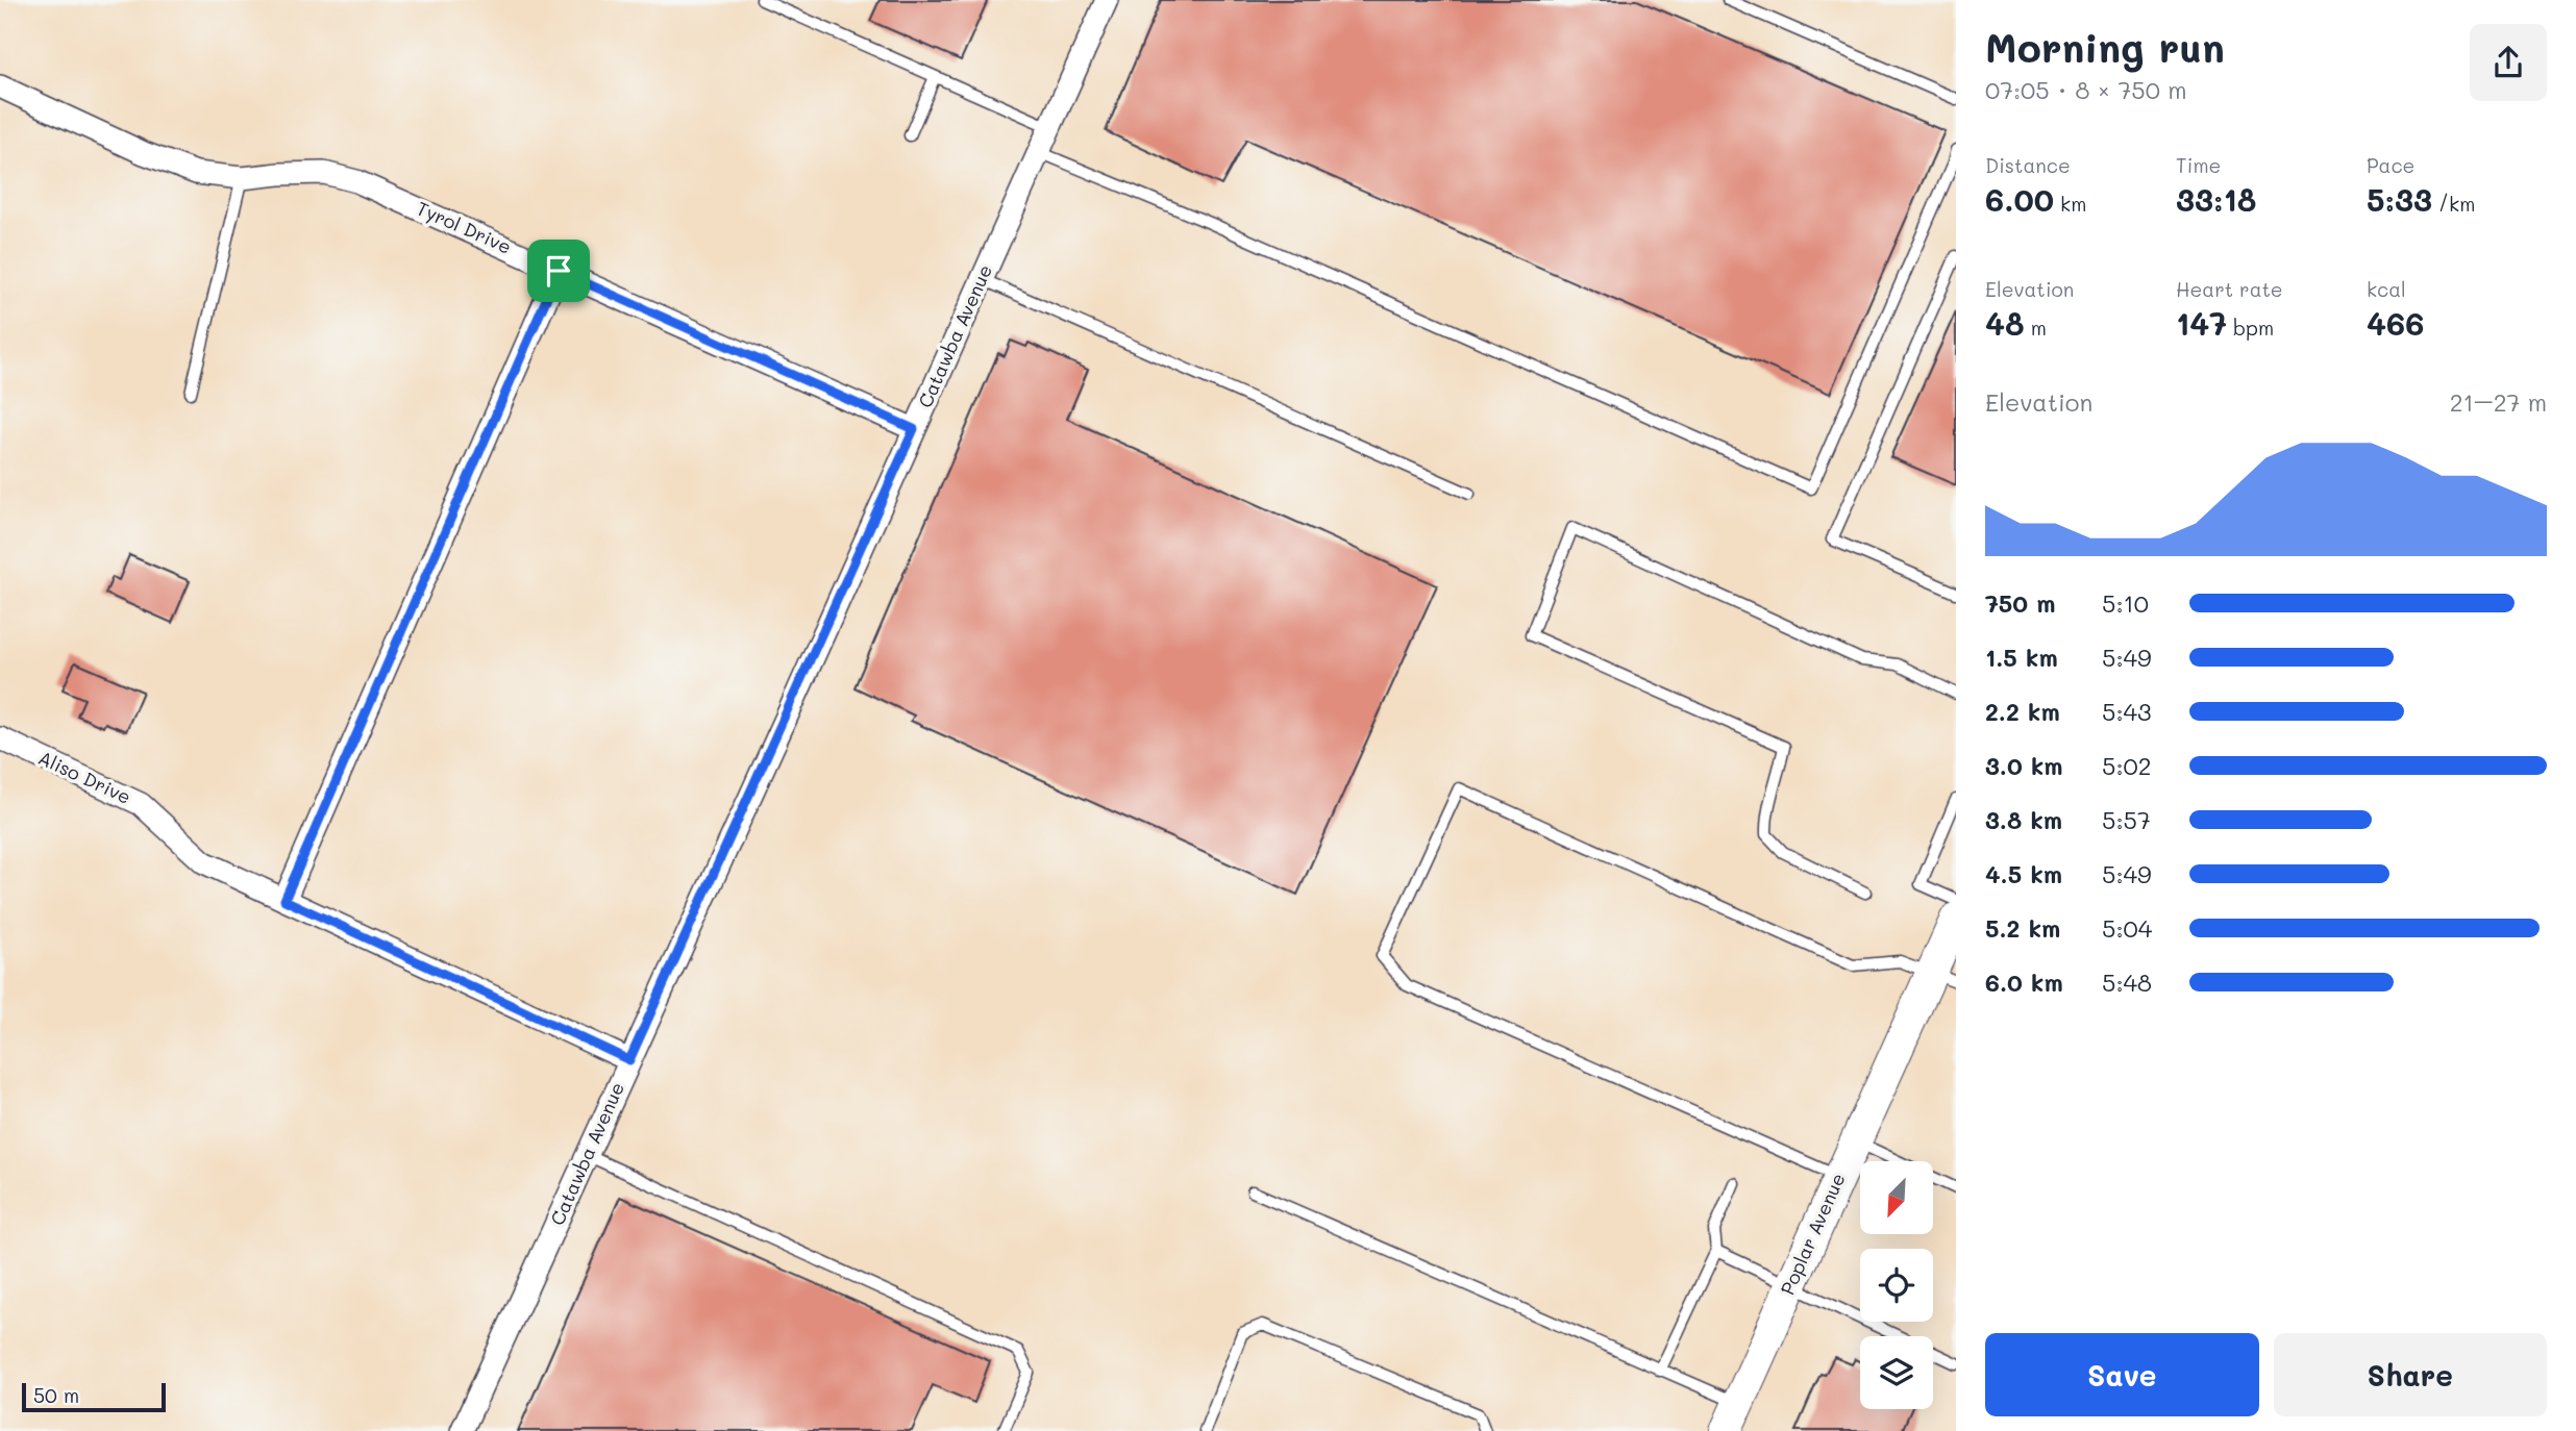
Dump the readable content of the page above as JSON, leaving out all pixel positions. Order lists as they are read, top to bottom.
{
  "streets": {
    "street": [
      "Tyrol Drive",
      "Catawba Avenue",
      "Aliso Drive",
      "Poplar Avenue"
    ]
  },
  "crossings": [
    ["Tyrol Drive", "Catawba Avenue"],
    ["Catawba Avenue", "Aliso Drive"]
  ],
  "scale_bar": "50 m",
  "north": "bottom left",
  "page": {
    "heading": ["Morning run", "07:05 · 8 × 750 m"],
    "stats": [
      ["Distance", "6.00 km"],
      ["Time", "33:18"],
      ["Pace", "5:33 /km"],
      ["Elevation", "48 m"],
      ["Heart rate", "147 bpm"],
      ["kcal", "466"]
    ],
    "chart": ["Elevation", "21–27 m"],
    "list": [
      {
        "name": "750 m",
        "note": "5:10"
      },
      {
        "name": "1.5 km",
        "note": "5:49"
      },
      {
        "name": "2.2 km",
        "note": "5:43"
      },
      {
        "name": "3.0 km",
        "note": "5:02"
      },
      {
        "name": "3.8 km",
        "note": "5:57"
      },
      {
        "name": "4.5 km",
        "note": "5:49"
      },
      {
        "name": "5.2 km",
        "note": "5:04"
      },
      {
        "name": "6.0 km",
        "note": "5:48"
      }
    ],
    "buttons": ["Save", "Share"],
    "scale": "50 m"
  }
}
